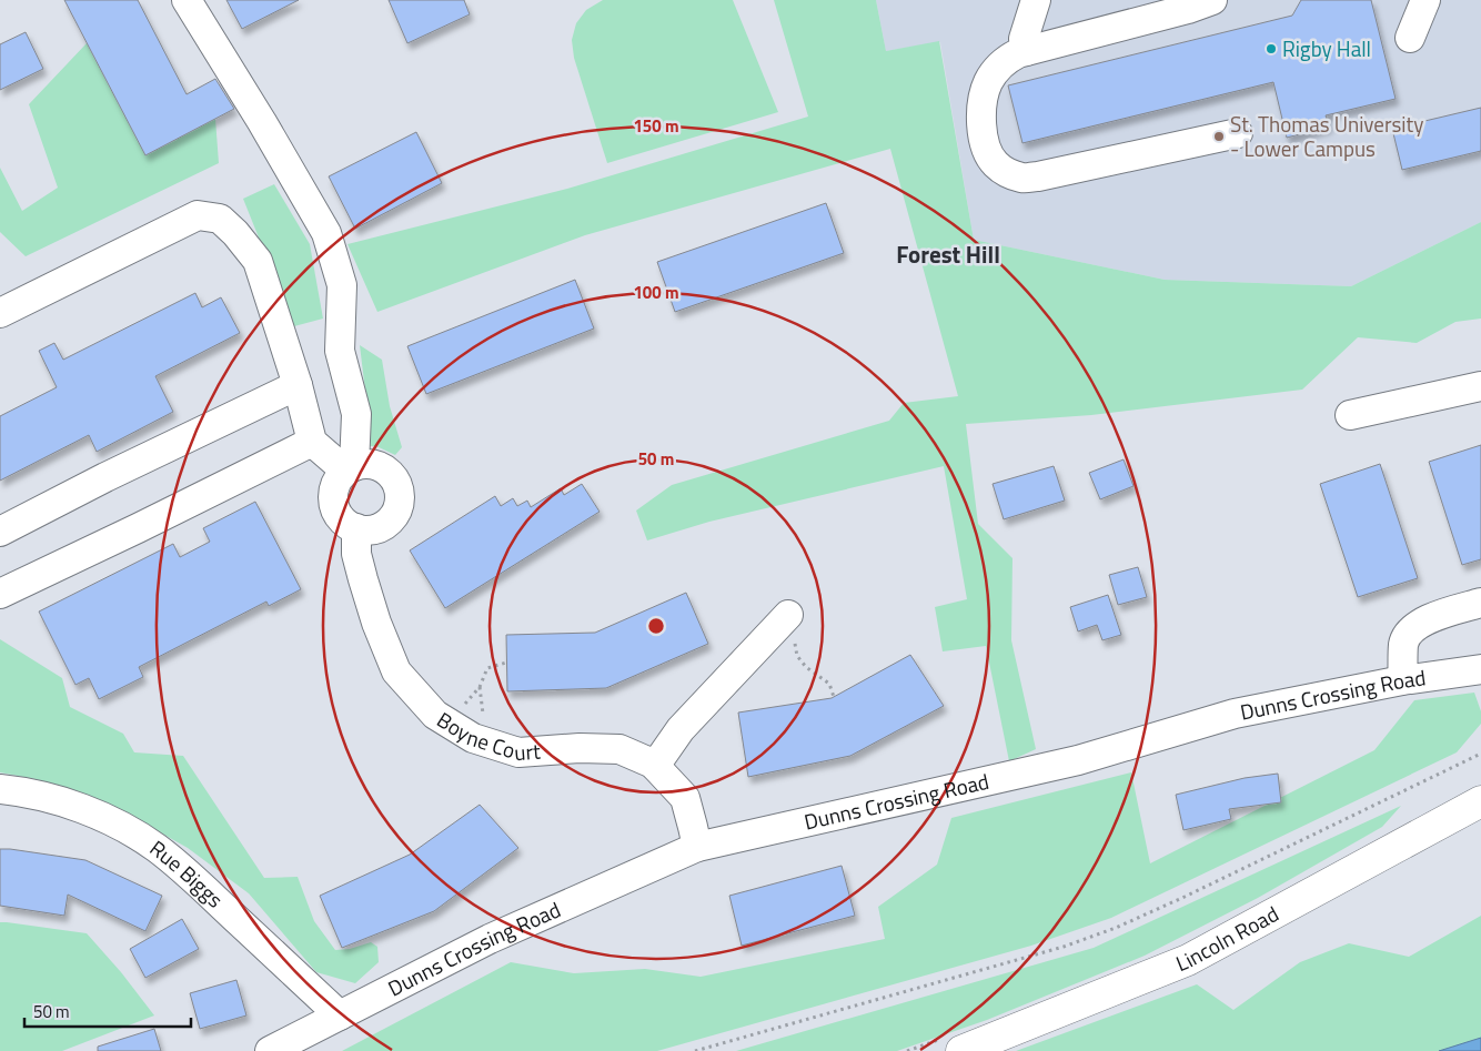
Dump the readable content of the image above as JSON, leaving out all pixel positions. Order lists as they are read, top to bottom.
{
  "streets": {
    "main road": ["Lincoln Road"],
    "street": ["Dunns Crossing Road", "Boyne Court", "Rue Biggs"]
  },
  "crossings": [
    ["Dunns Crossing Road", "Boyne Court"],
    ["Dunns Crossing Road", "Rue Biggs"]
  ],
  "districts": ["Forest Hill"],
  "places": ["Rigby Hall", "St. Thomas University - Lower Campus"],
  "scale_bar": "50 m",
  "rings": ["150 m", "100 m", "50 m"]
}
